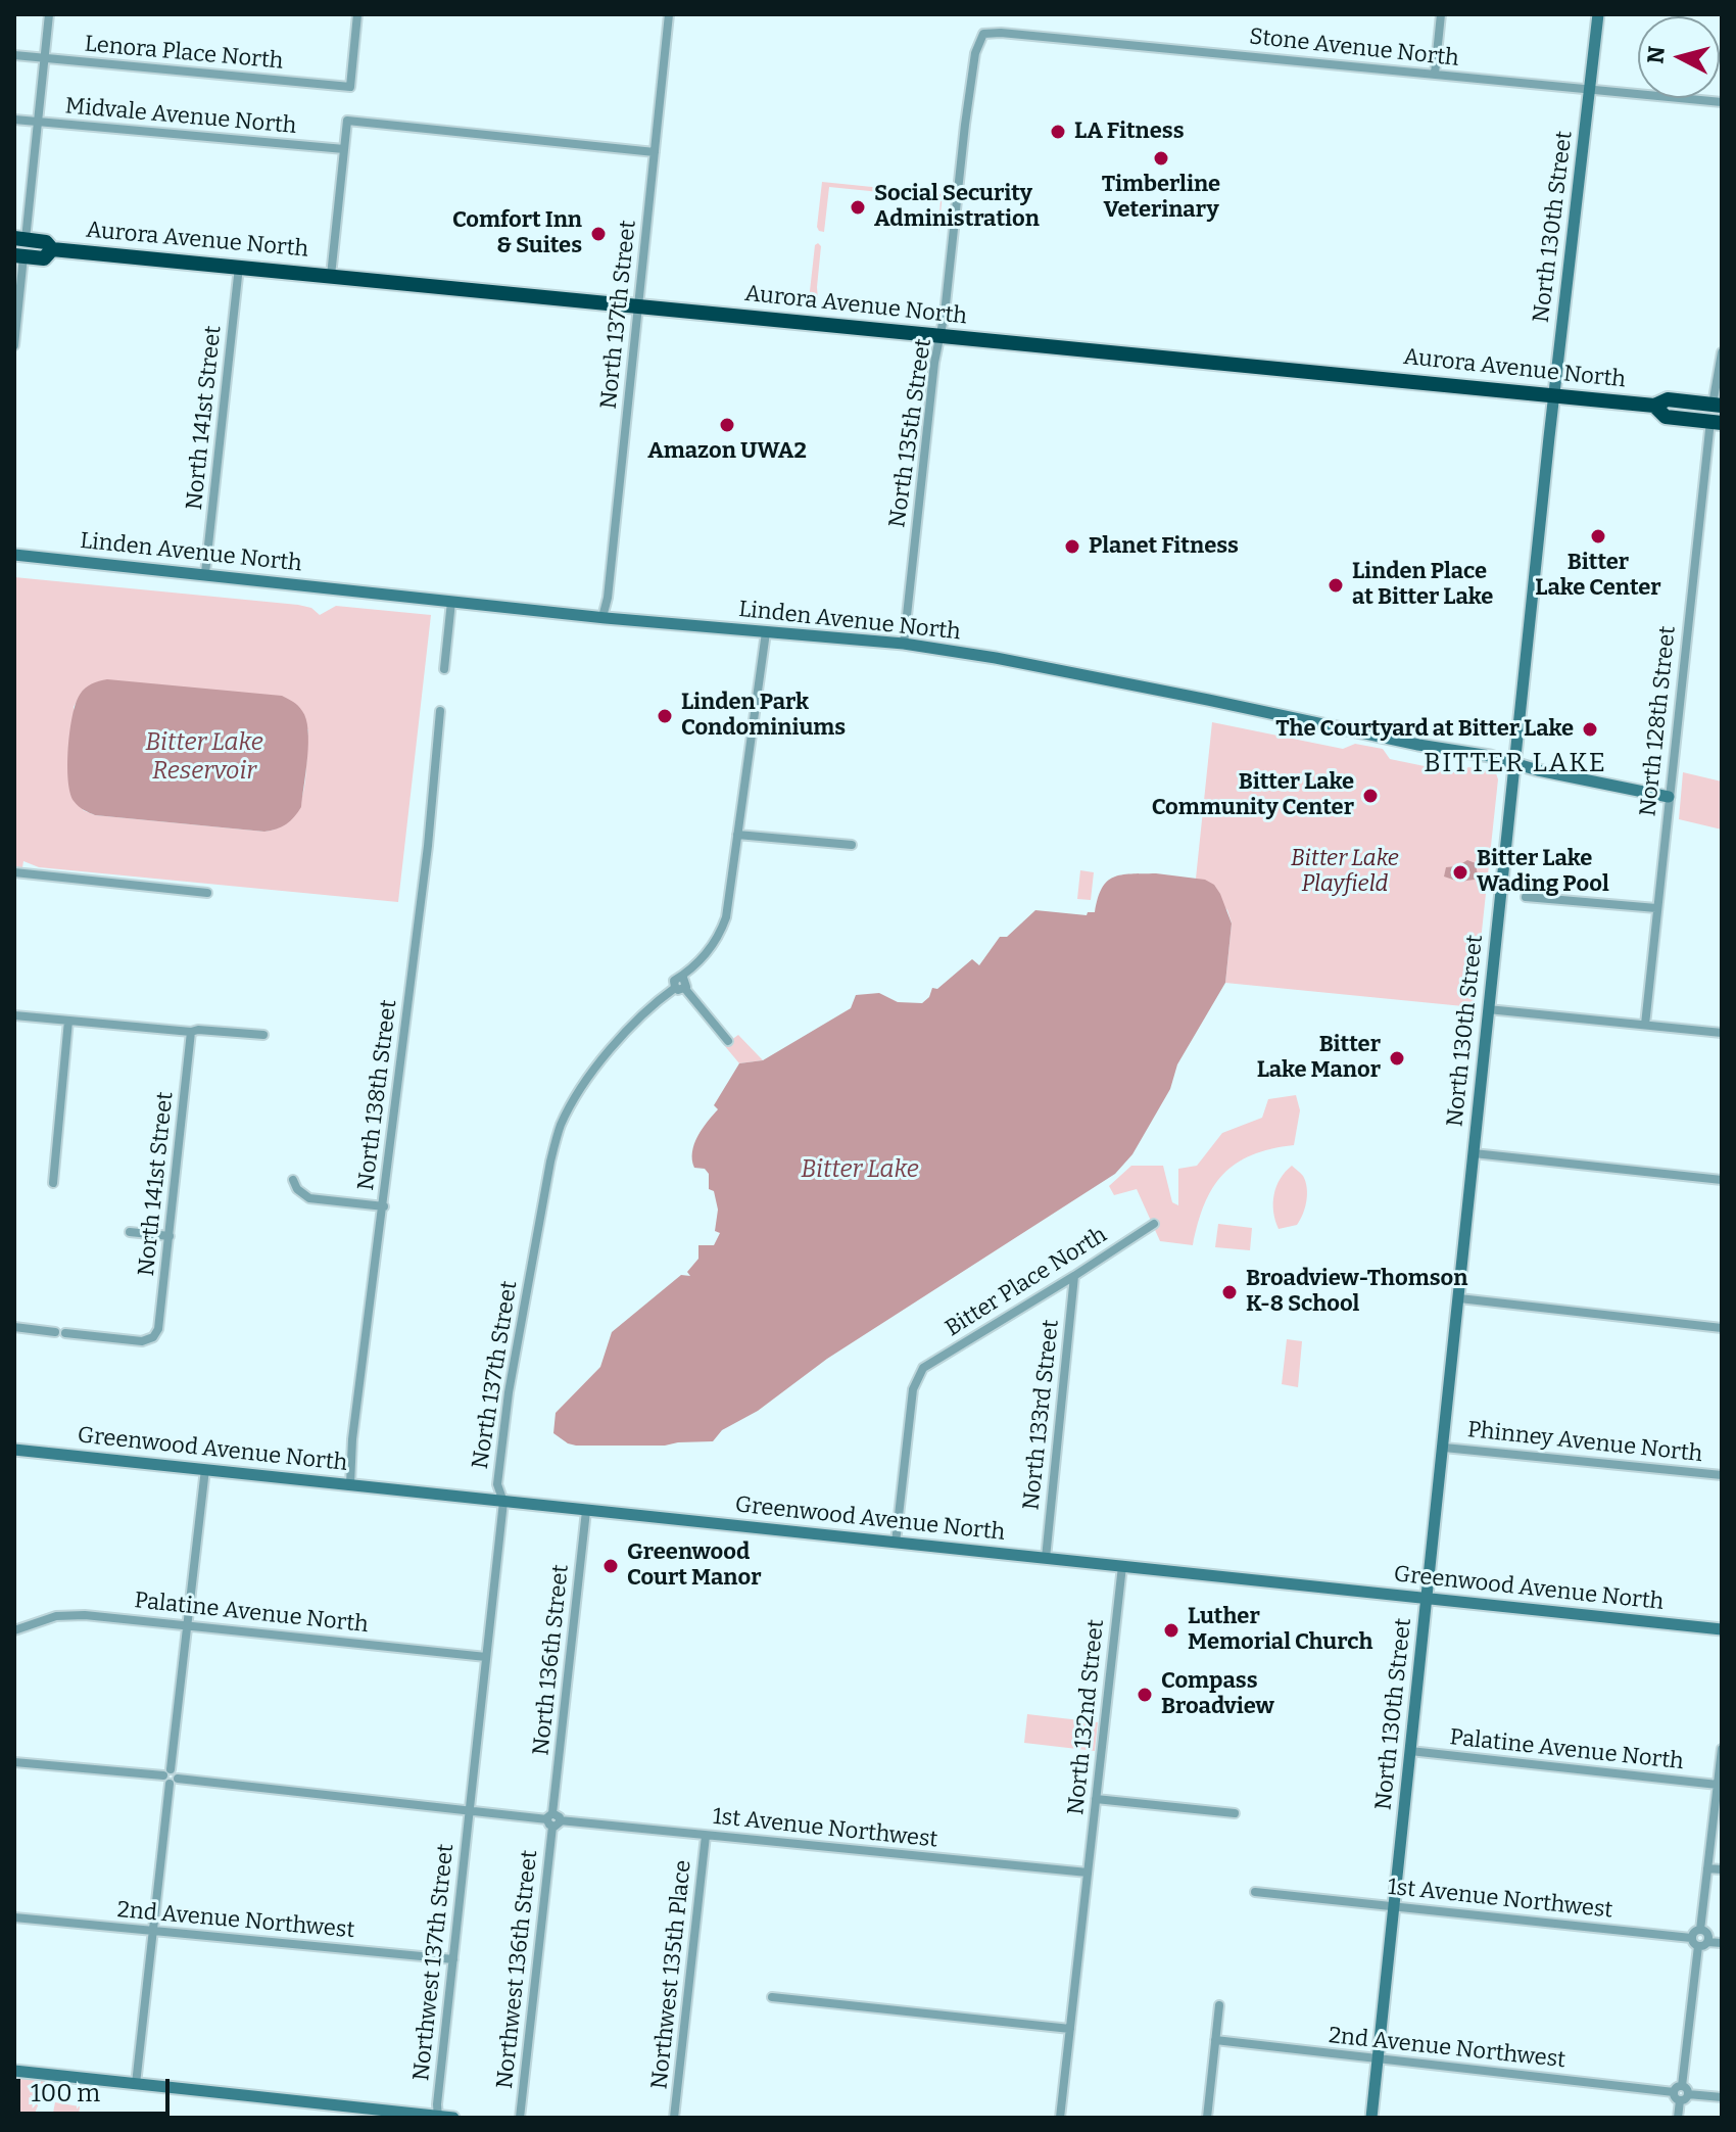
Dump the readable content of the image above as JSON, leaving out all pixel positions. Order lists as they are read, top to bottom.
{
  "streets": {
    "highway": ["Aurora Avenue North"],
    "main road": ["North 130th Street", "Linden Avenue North", "Greenwood Avenue North"],
    "street": [
      "Stone Avenue North",
      "Lenora Place North",
      "Midvale Avenue North",
      "North 137th Street",
      "North 141st Street",
      "North 135th Street",
      "North 128th Street",
      "North 138th Street",
      "Bitter Place North",
      "North 133rd Street",
      "Phinney Avenue North",
      "Palatine Avenue North",
      "North 136th Street",
      "North 132nd Street",
      "1st Avenue Northwest",
      "2nd Avenue Northwest",
      "Northwest 137th Street",
      "Northwest 136th Street",
      "Northwest 135th Place"
    ]
  },
  "crossings": [
    ["Stone Avenue North", "North 130th Street"],
    ["Stone Avenue North", "North 135th Street"],
    ["North 130th Street", "Aurora Avenue North"],
    ["North 130th Street", "Linden Avenue North"],
    ["North 130th Street", "Phinney Avenue North"],
    ["North 130th Street", "Greenwood Avenue North"],
    ["North 130th Street", "Palatine Avenue North"],
    ["North 130th Street", "1st Avenue Northwest"],
    ["North 130th Street", "2nd Avenue Northwest"],
    ["Aurora Avenue North", "North 137th Street"],
    ["Aurora Avenue North", "North 141st Street"],
    ["Aurora Avenue North", "North 135th Street"],
    ["Aurora Avenue North", "North 128th Street"],
    ["North 137th Street", "Linden Avenue North"],
    ["North 137th Street", "Greenwood Avenue North"],
    ["North 137th Street", "Palatine Avenue North"],
    ["North 137th Street", "1st Avenue Northwest"],
    ["North 137th Street", "Northwest 137th Street"],
    ["North 141st Street", "Linden Avenue North"],
    ["North 135th Street", "Linden Avenue North"],
    ["Linden Avenue North", "North 128th Street"],
    ["North 138th Street", "Greenwood Avenue North"],
    ["Bitter Place North", "North 133rd Street"],
    ["Bitter Place North", "Greenwood Avenue North"],
    ["North 133rd Street", "Greenwood Avenue North"],
    ["Greenwood Avenue North", "North 136th Street"],
    ["Greenwood Avenue North", "North 132nd Street"],
    ["North 136th Street", "1st Avenue Northwest"],
    ["North 136th Street", "Northwest 136th Street"],
    ["North 132nd Street", "1st Avenue Northwest"],
    ["1st Avenue Northwest", "Northwest 137th Street"],
    ["1st Avenue Northwest", "Northwest 136th Street"],
    ["1st Avenue Northwest", "Northwest 135th Place"],
    ["2nd Avenue Northwest", "Northwest 137th Street"]
  ],
  "districts": ["BITTER LAKE"],
  "water": ["Bitter Lake Reservoir", "Bitter Lake"],
  "parks": ["Bitter Lake Playfield"],
  "places": [
    "LA Fitness",
    "Timberline Veterinary",
    "Social Security Administration",
    "Comfort Inn & Suites",
    "Amazon UWA2",
    "Bitter Lake Center",
    "Planet Fitness",
    "Linden Place at Bitter Lake",
    "Linden Park Condominiums",
    "The Courtyard at Bitter Lake",
    "Bitter Lake Community Center",
    "Bitter Lake Wading Pool",
    "Bitter Lake Manor",
    "Broadview-Thomson K-8 School",
    "Greenwood Court Manor",
    "Luther Memorial Church",
    "Compass Broadview"
  ],
  "scale_bar": "100 m",
  "north": "left"
}
